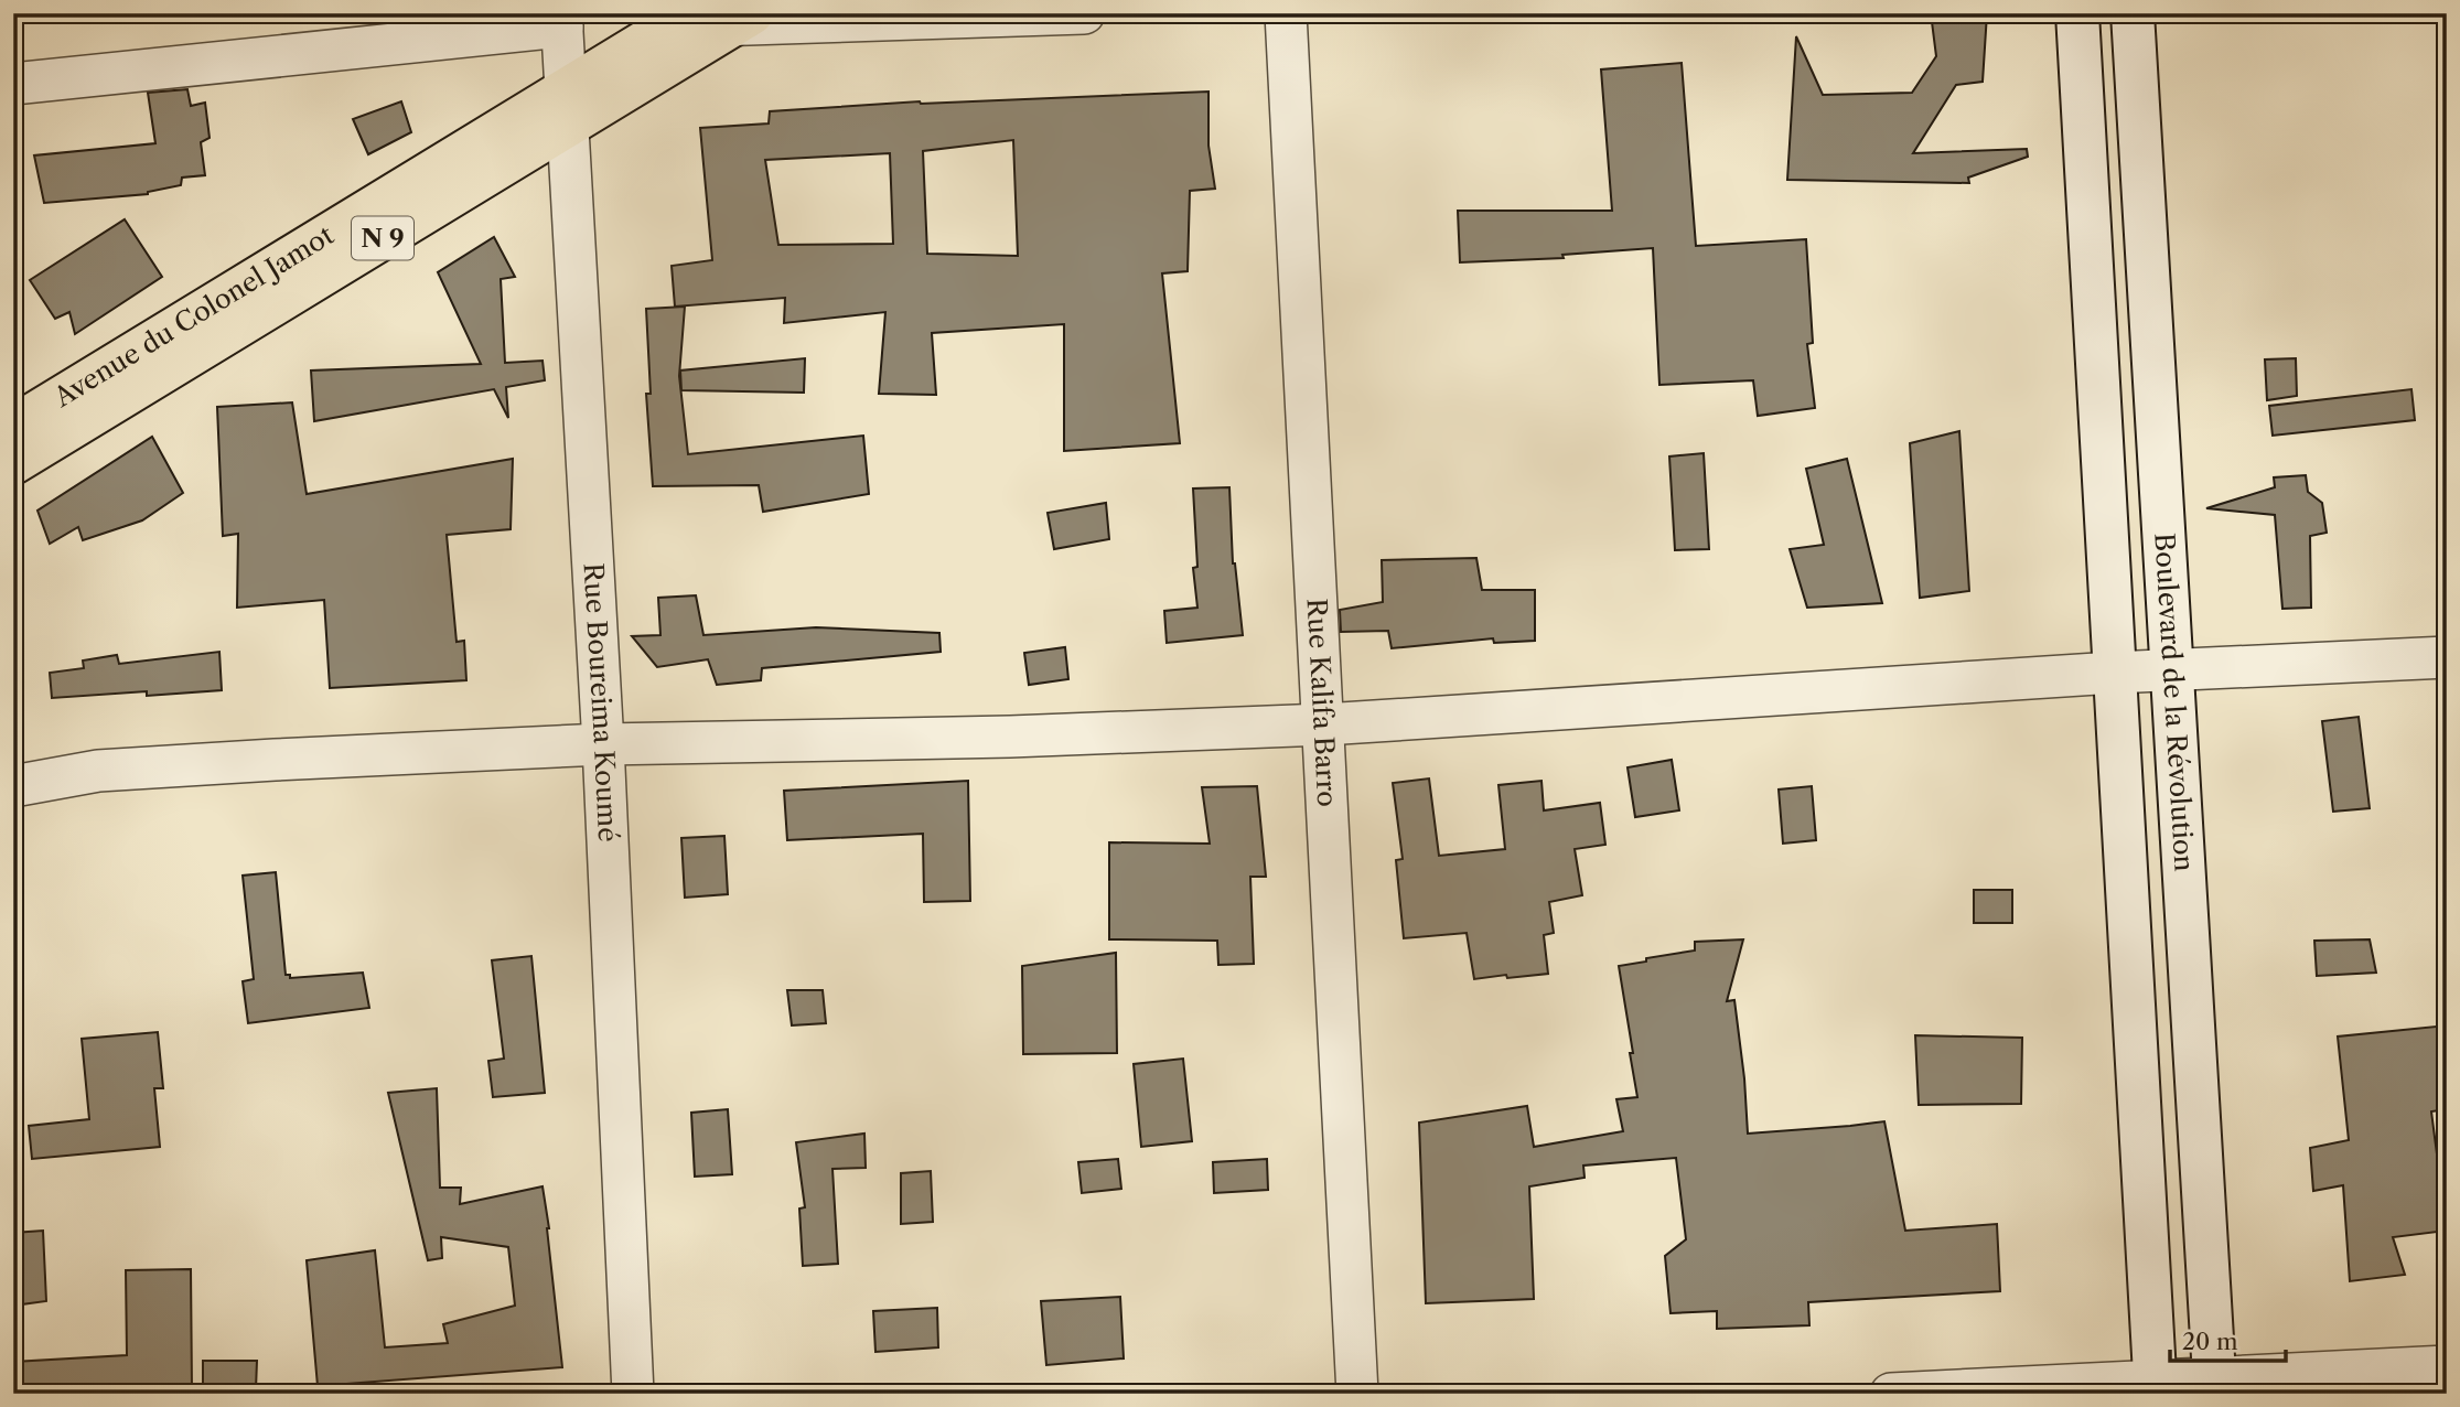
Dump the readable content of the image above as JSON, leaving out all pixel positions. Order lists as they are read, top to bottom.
{
  "streets": {
    "main road": ["N 9", "Avenue du Colonel Jamot", "Boulevard de la Révolution"],
    "street": ["Rue Boureima Koumé", "Rue Kalifa Barro"]
  },
  "crossings": [
    ["Avenue du Colonel Jamot", "Rue Boureima Koumé"]
  ],
  "scale_bar": "20 m"
}
